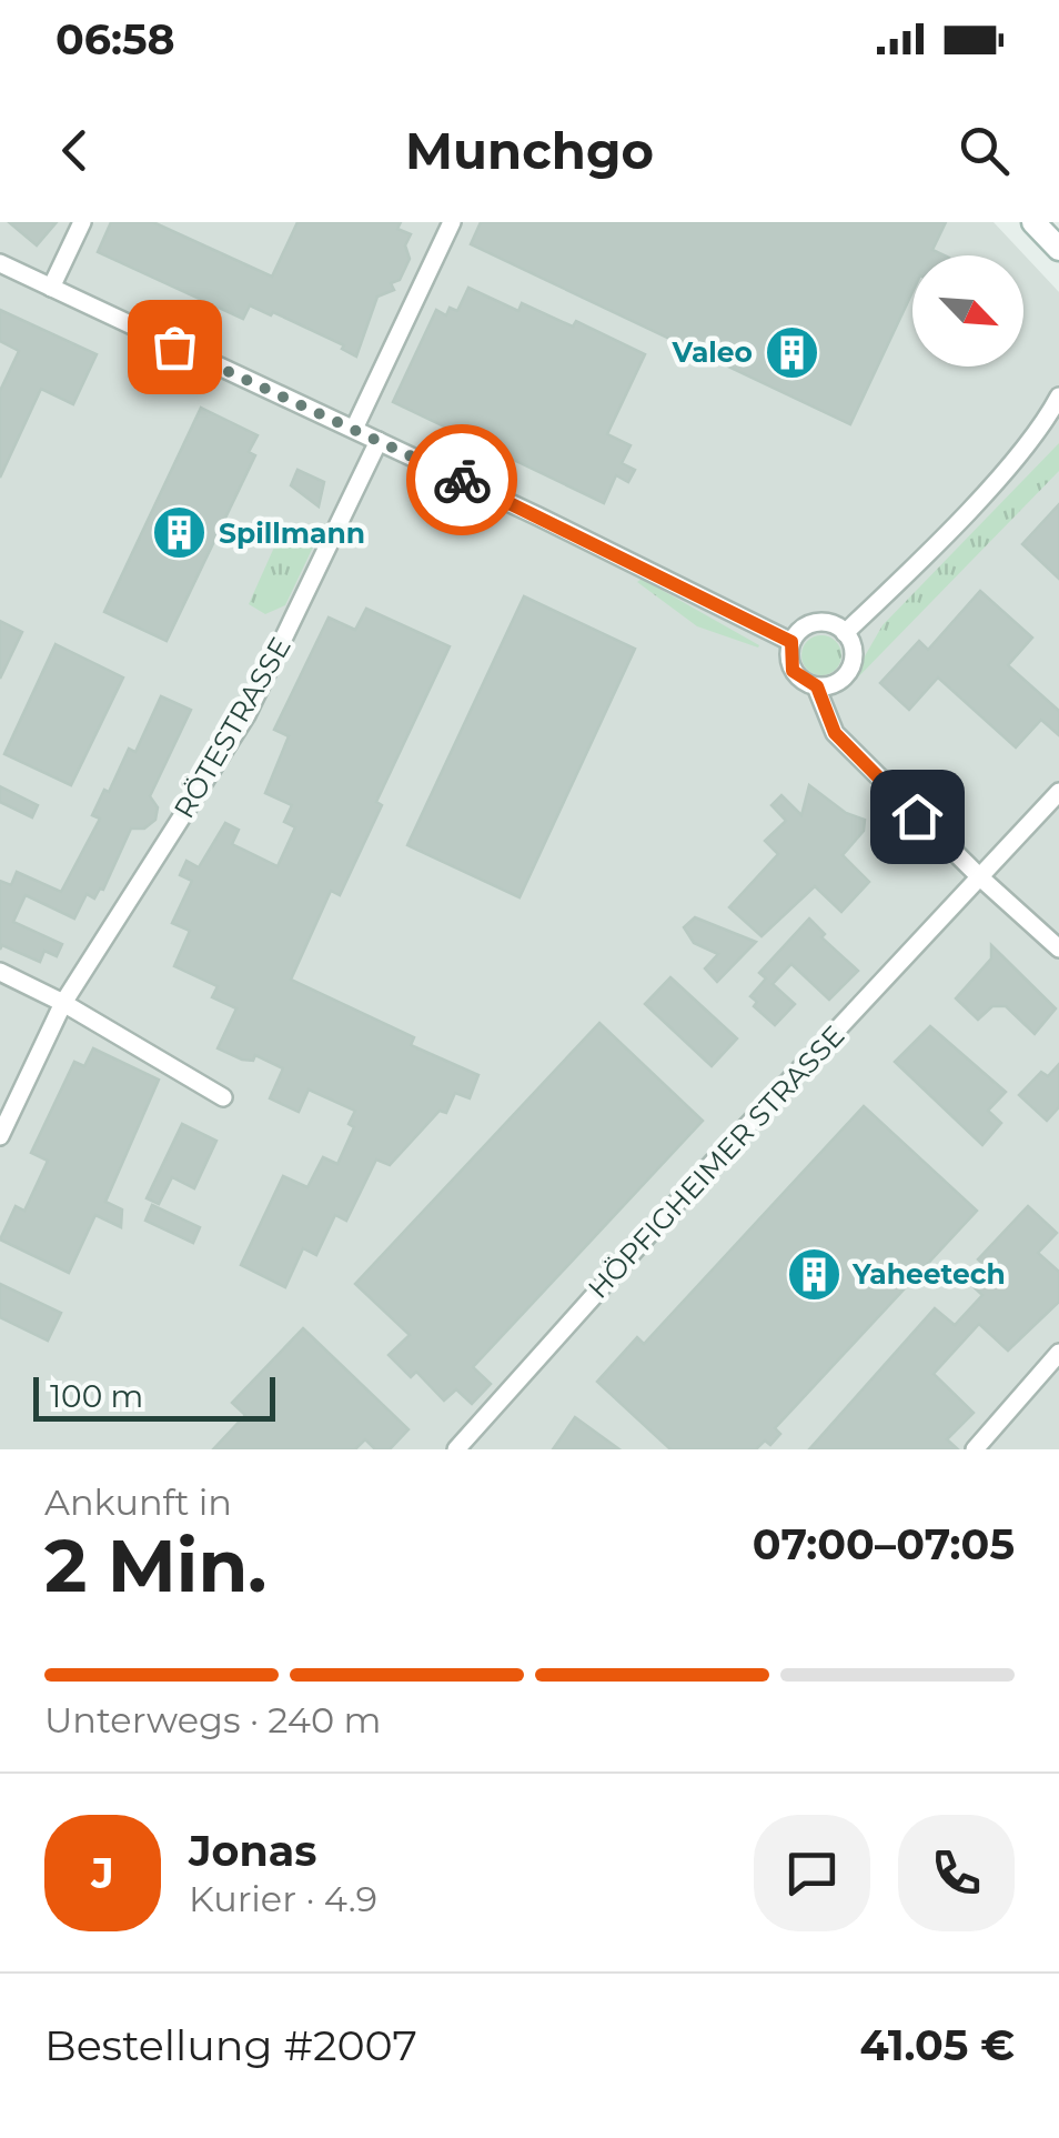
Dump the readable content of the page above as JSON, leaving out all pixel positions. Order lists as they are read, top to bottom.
{
  "streets": {
    "street": ["RÖTESTRASSE", "HÖPFIGHEIMER STRASSE"]
  },
  "places": {
    "building": ["Valeo", "Spillmann", "Yaheetech"]
  },
  "scale_bar": "100 m",
  "north": "bottom right",
  "page": {
    "status": "06:58",
    "header": "Munchgo",
    "scale": "100 m",
    "heading": ["2 Min.", "Ankunft in", "07:00–07:05"],
    "panel": [
      "Jonas",
      "Kurier · 4.9",
      "Bestellung #2007",
      "41.05 €"
    ],
    "bar": "Unterwegs · 240 m",
    "round": "J"
  }
}
